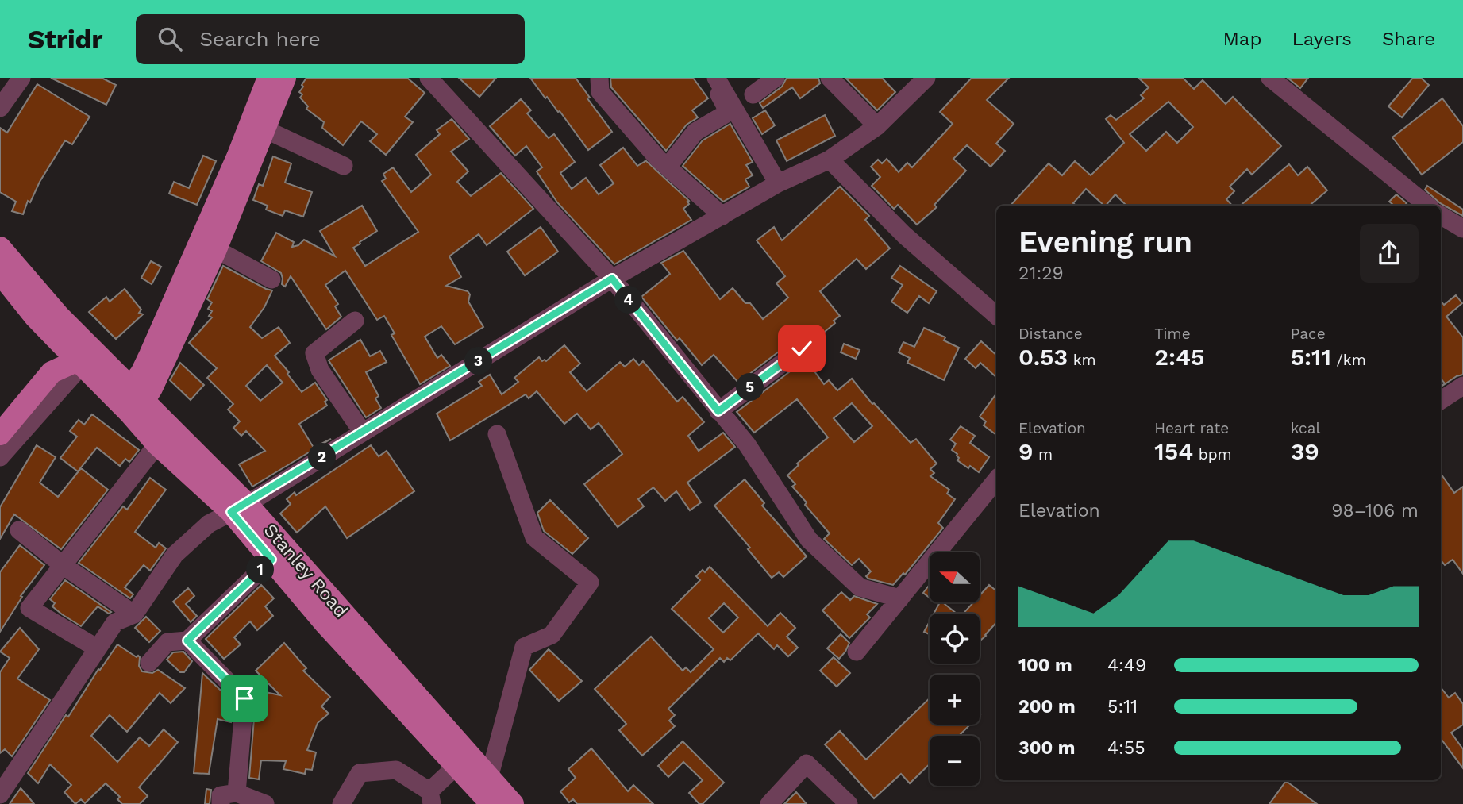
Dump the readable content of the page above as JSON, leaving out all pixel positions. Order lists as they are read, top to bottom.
{
  "streets": {
    "main road": ["Stanley Road"]
  },
  "north": "left",
  "page": {
    "header": "Stridr",
    "search": "Search here",
    "nav": ["Map", "Layers", "Share"],
    "heading": ["Evening run", "21:29"],
    "pins": [
      "4",
      "3",
      "5",
      "2",
      "1"
    ],
    "stats": [
      ["Distance", "0.53 km"],
      ["Time", "2:45"],
      ["Pace", "5:11 /km"],
      ["Elevation", "9 m"],
      ["Heart rate", "154 bpm"],
      ["kcal", "39"]
    ],
    "chart": ["Elevation", "98–106 m"],
    "map_buttons": ["+", "−"],
    "list": [
      {
        "name": "100 m",
        "note": "4:49"
      },
      {
        "name": "200 m",
        "note": "5:11"
      },
      {
        "name": "300 m",
        "note": "4:55"
      }
    ]
  }
}
